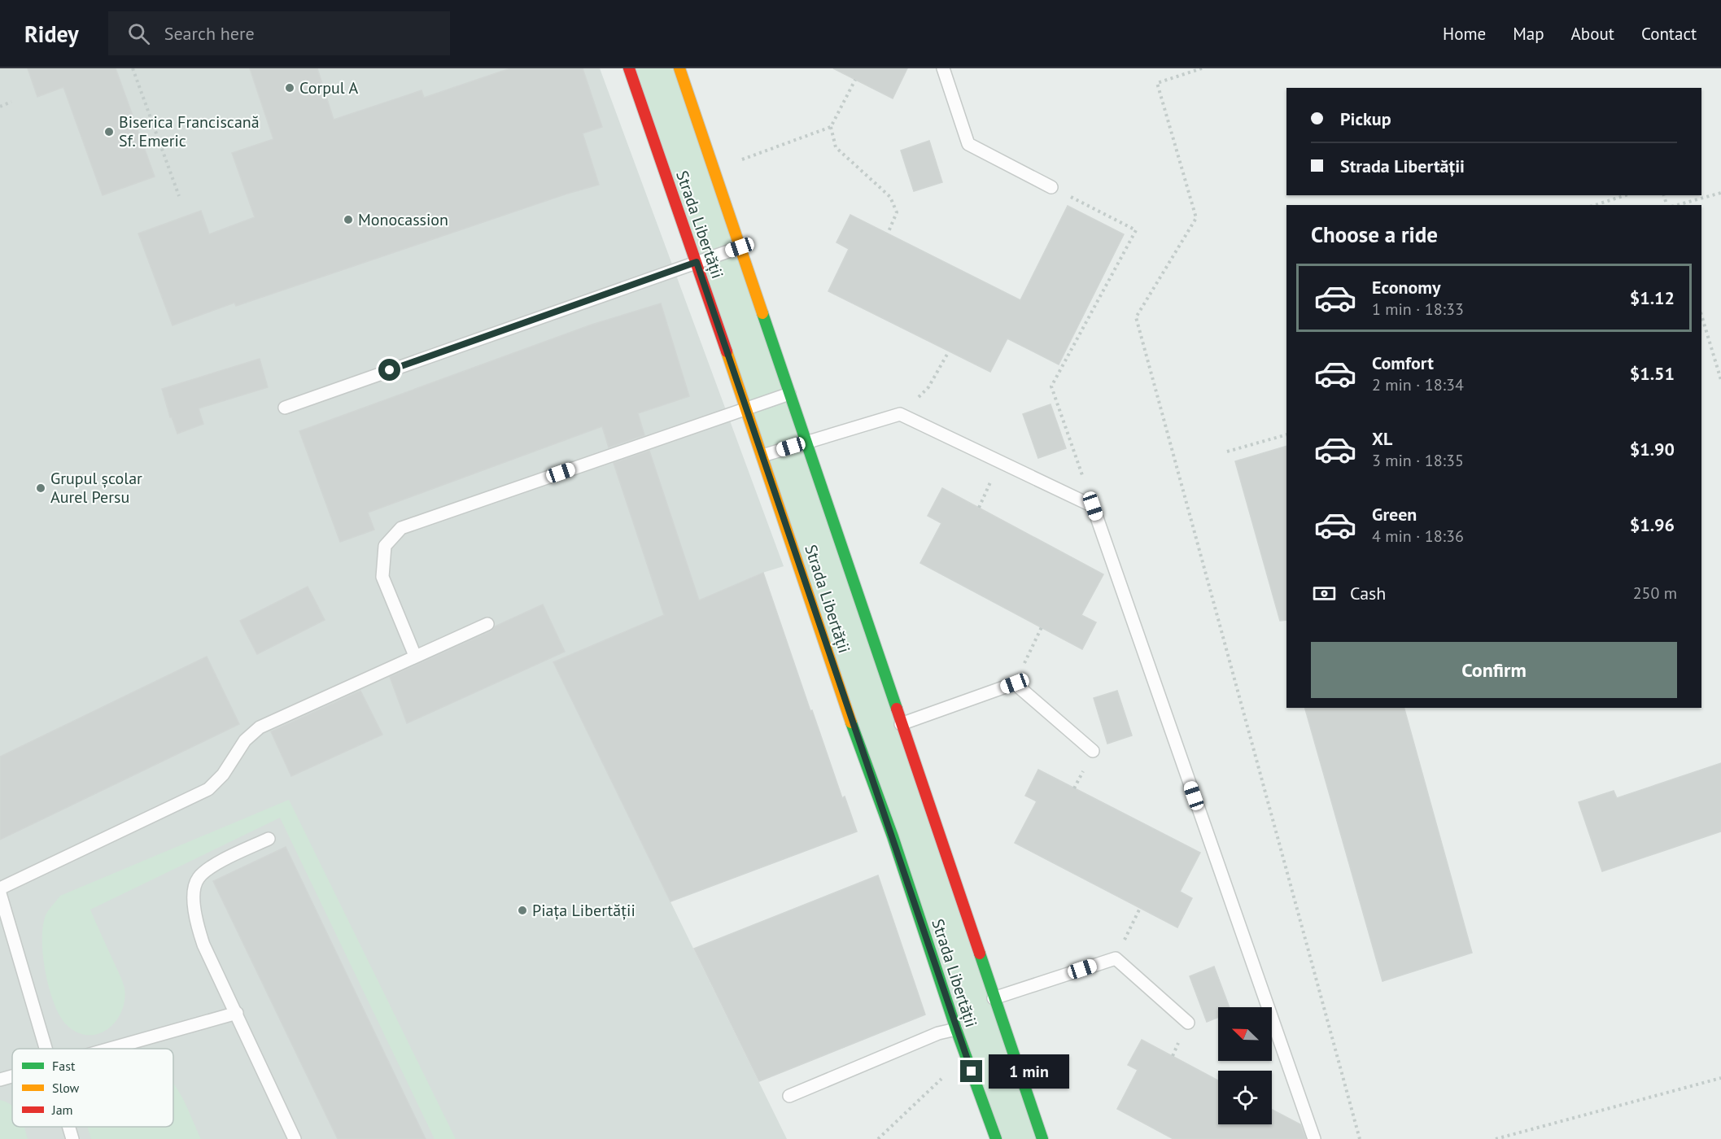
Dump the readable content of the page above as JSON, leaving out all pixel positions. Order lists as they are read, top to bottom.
{
  "streets": {
    "main road": ["Strada Libertății"]
  },
  "places": [
    "Corpul A",
    "Biserica Franciscană Sf. Emeric",
    "Monocassion",
    "Grupul școlar Aurel Persu",
    "Piața Libertății"
  ],
  "legend": ["Fast", "Slow", "Jam"],
  "north": "top left",
  "page": {
    "header": "Ridey",
    "search": "Search here",
    "nav": [
      "Home",
      "Map",
      "About",
      "Contact"
    ],
    "banner": ["Pickup", "Strada Libertății"],
    "heading": "Choose a ride",
    "list": [
      {
        "name": "Economy",
        "note": "1 min · 18:33",
        "value": "$1.12"
      },
      {
        "name": "Comfort",
        "note": "2 min · 18:34",
        "value": "$1.51"
      },
      {
        "name": "XL",
        "note": "3 min · 18:35",
        "value": "$1.90"
      },
      {
        "name": "Green",
        "note": "4 min · 18:36",
        "value": "$1.96"
      }
    ],
    "pay": ["Cash", "250 m"],
    "buttons": "Confirm",
    "bubble": "1 min"
  }
}
